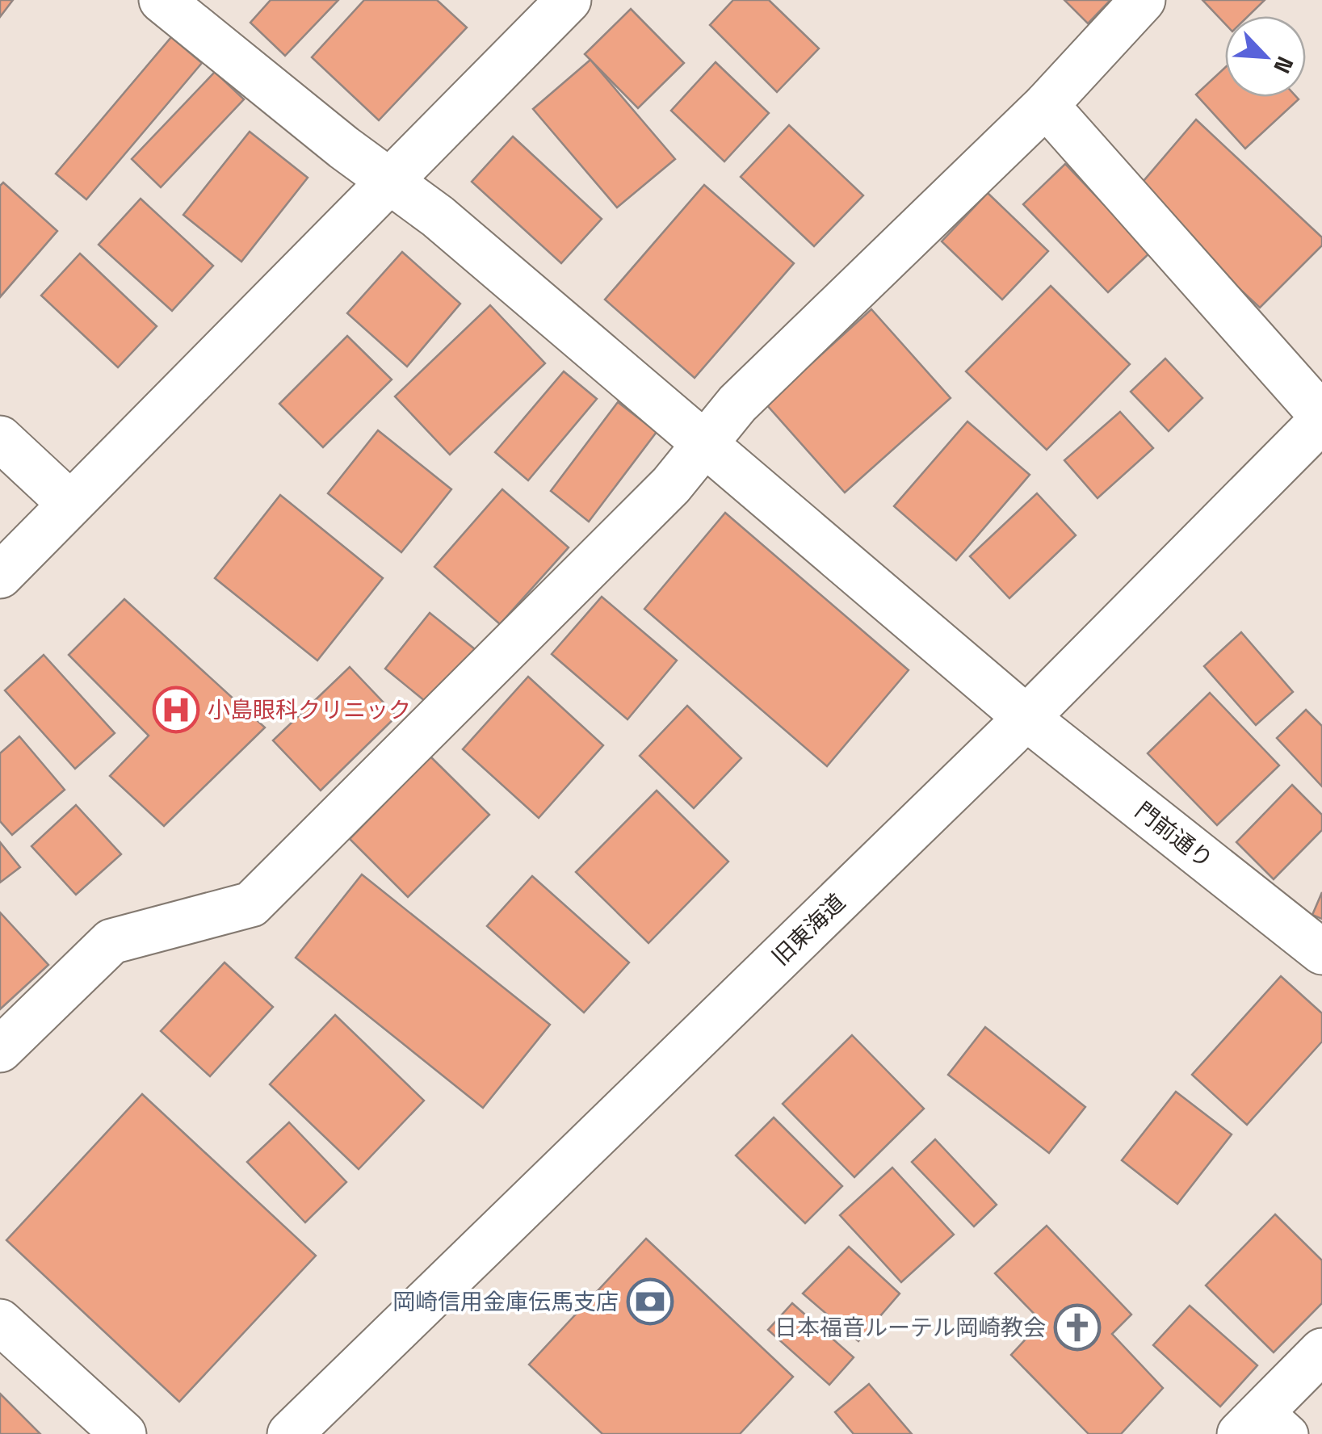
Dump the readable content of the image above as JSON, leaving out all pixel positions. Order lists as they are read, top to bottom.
{
  "streets": {
    "street": ["門前通り", "旧東海道"]
  },
  "crossings": [
    ["門前通り", "旧東海道"]
  ],
  "places": {
    "hospital": ["小島眼科クリニック"],
    "bank": ["岡崎信用金庫伝馬支店"],
    "church": ["日本福音ルーテル岡崎教会"]
  },
  "north": "bottom right"
}
